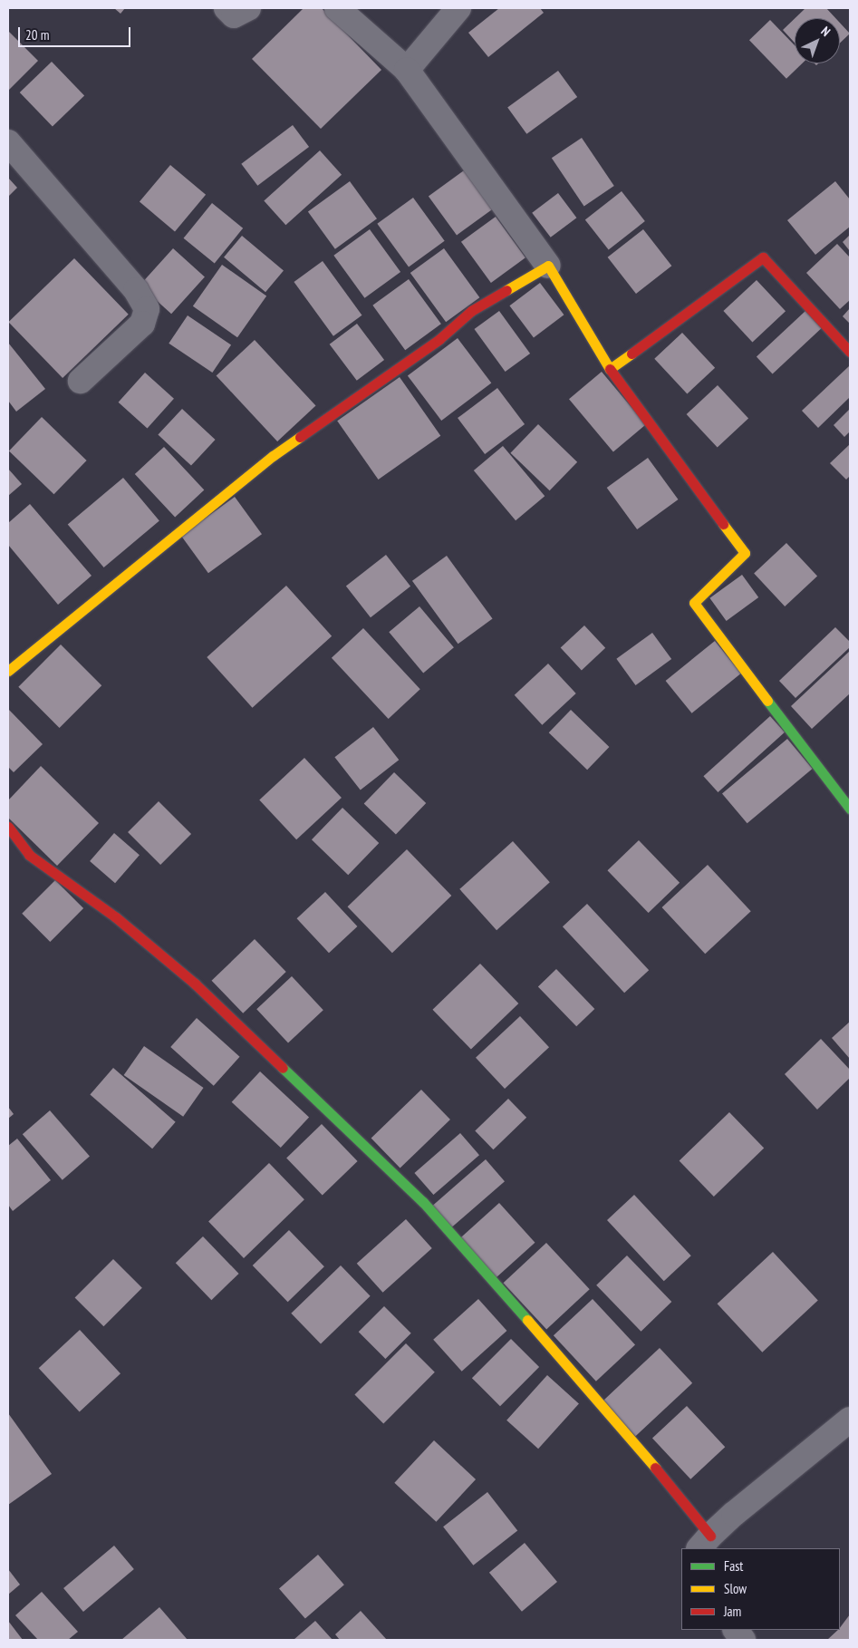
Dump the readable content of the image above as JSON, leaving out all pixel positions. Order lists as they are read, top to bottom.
{
  "legend": ["Fast", "Slow", "Jam"],
  "scale_bar": "20 m",
  "north": "top right"
}
